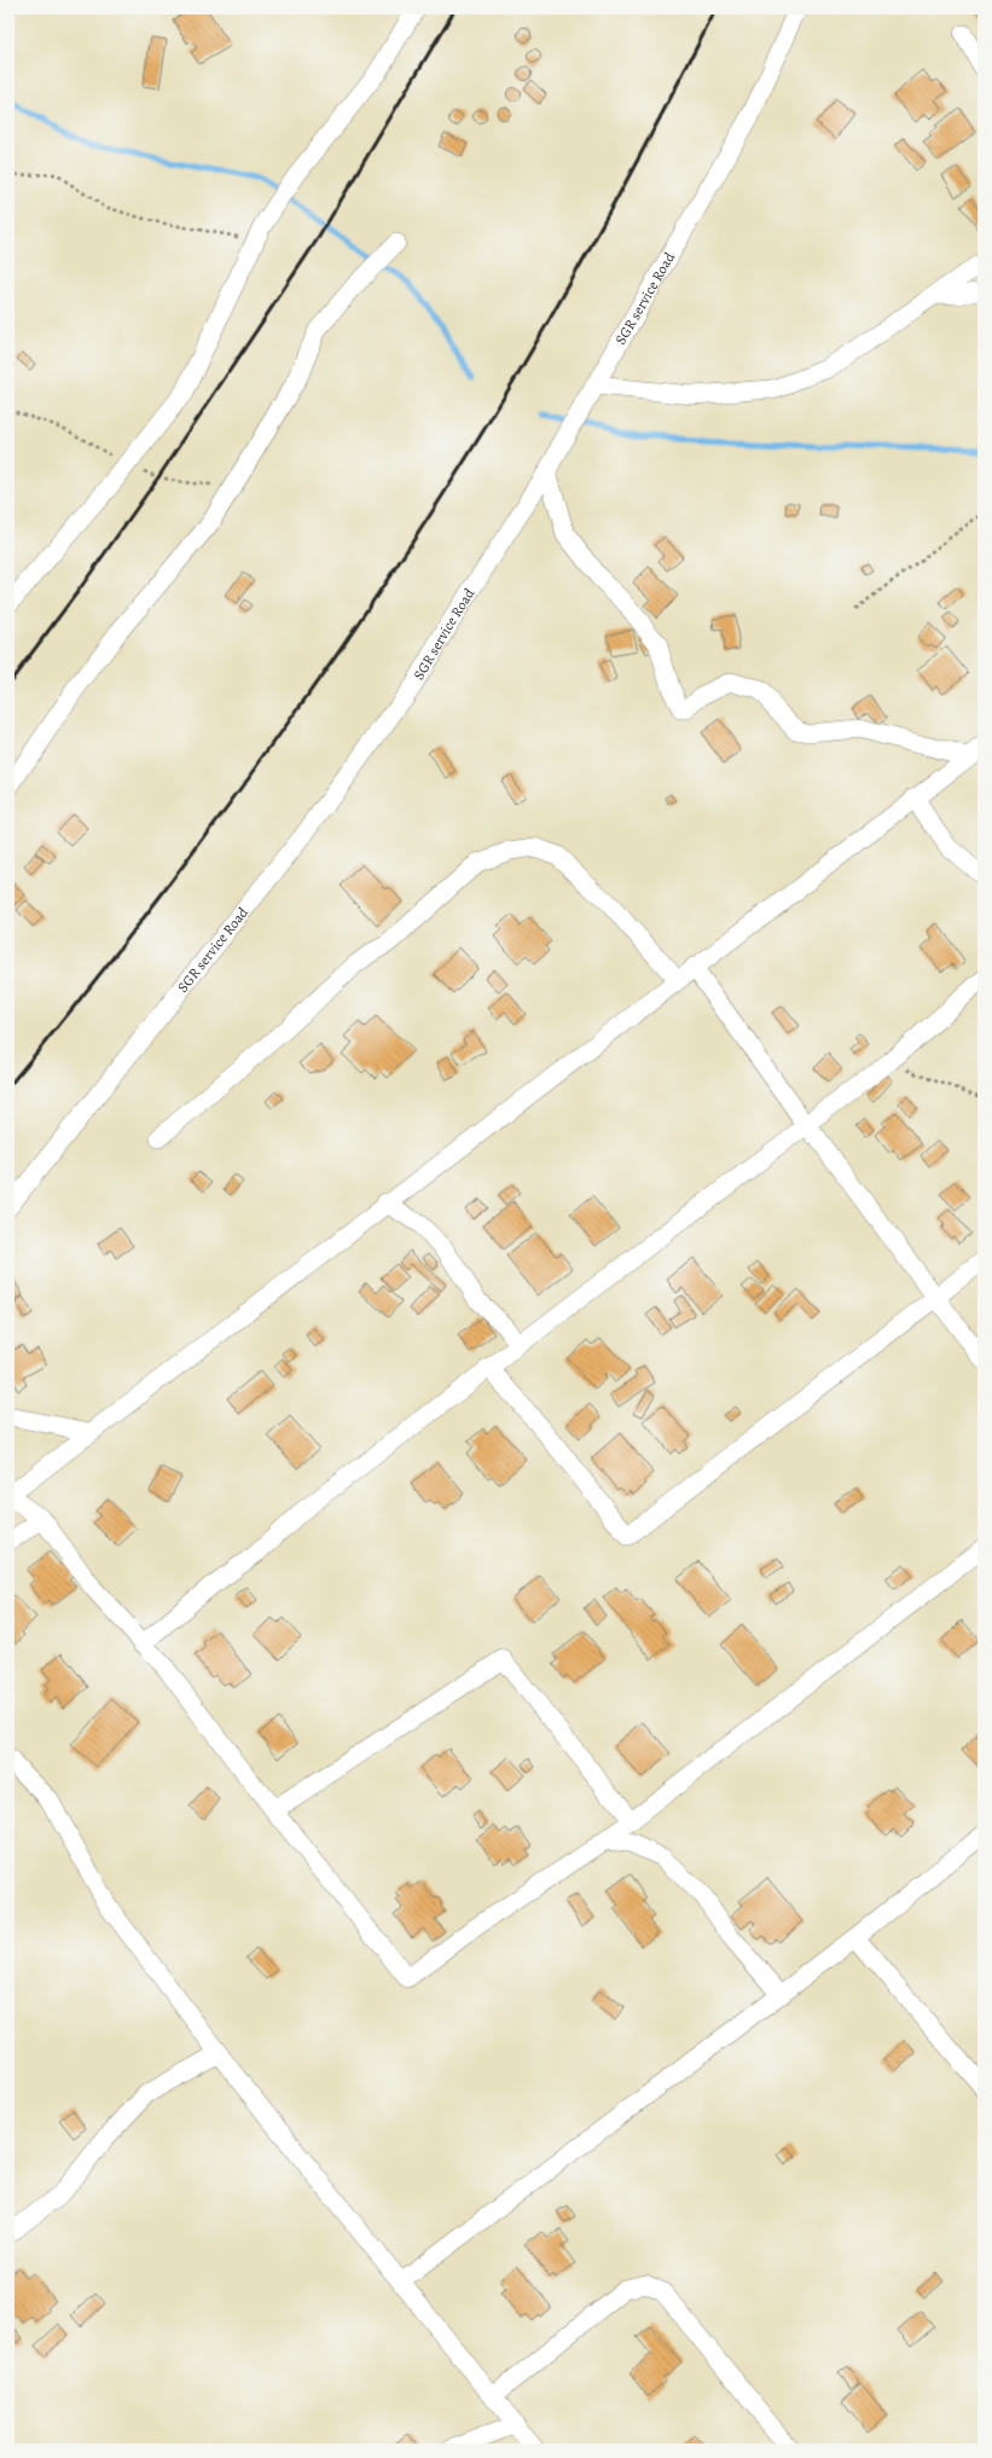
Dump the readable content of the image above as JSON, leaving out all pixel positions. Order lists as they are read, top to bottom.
{
  "streets": {
    "street": ["SGR service Road"]
  }
}
